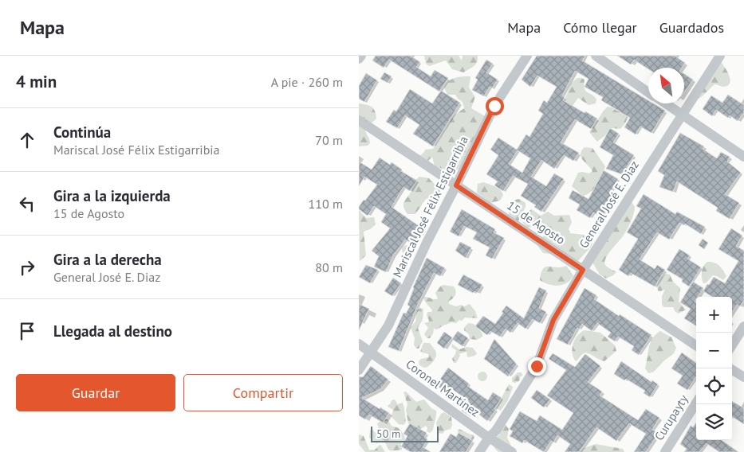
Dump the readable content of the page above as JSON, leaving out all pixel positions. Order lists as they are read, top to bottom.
{
  "streets": {
    "street": [
      "General José E. Diaz",
      "Mariscal José Félix Estigarribia",
      "15 de Agosto",
      "Coronel Martínez",
      "Curupayty"
    ]
  },
  "crossings": [
    ["General José E. Diaz", "15 de Agosto"],
    ["General José E. Diaz", "Coronel Martínez"],
    ["Mariscal José Félix Estigarribia", "15 de Agosto"],
    ["Mariscal José Félix Estigarribia", "Coronel Martínez"]
  ],
  "scale_bar": "50 m",
  "north": "top left",
  "page": {
    "header": "Mapa",
    "nav": ["Mapa", "Cómo llegar", "Guardados"],
    "heading": ["4 min", "A pie · 260 m"],
    "list": [
      ["Continúa", "Mariscal José Félix Estigarribia", "70 m"],
      ["Gira a la izquierda", "15 de Agosto", "110 m"],
      ["Gira a la derecha", "General José E. Diaz", "80 m"],
      "Llegada al destino"
    ],
    "map_buttons": ["+", "−"],
    "buttons": ["Guardar", "Compartir"],
    "scale": "50 m"
  }
}
